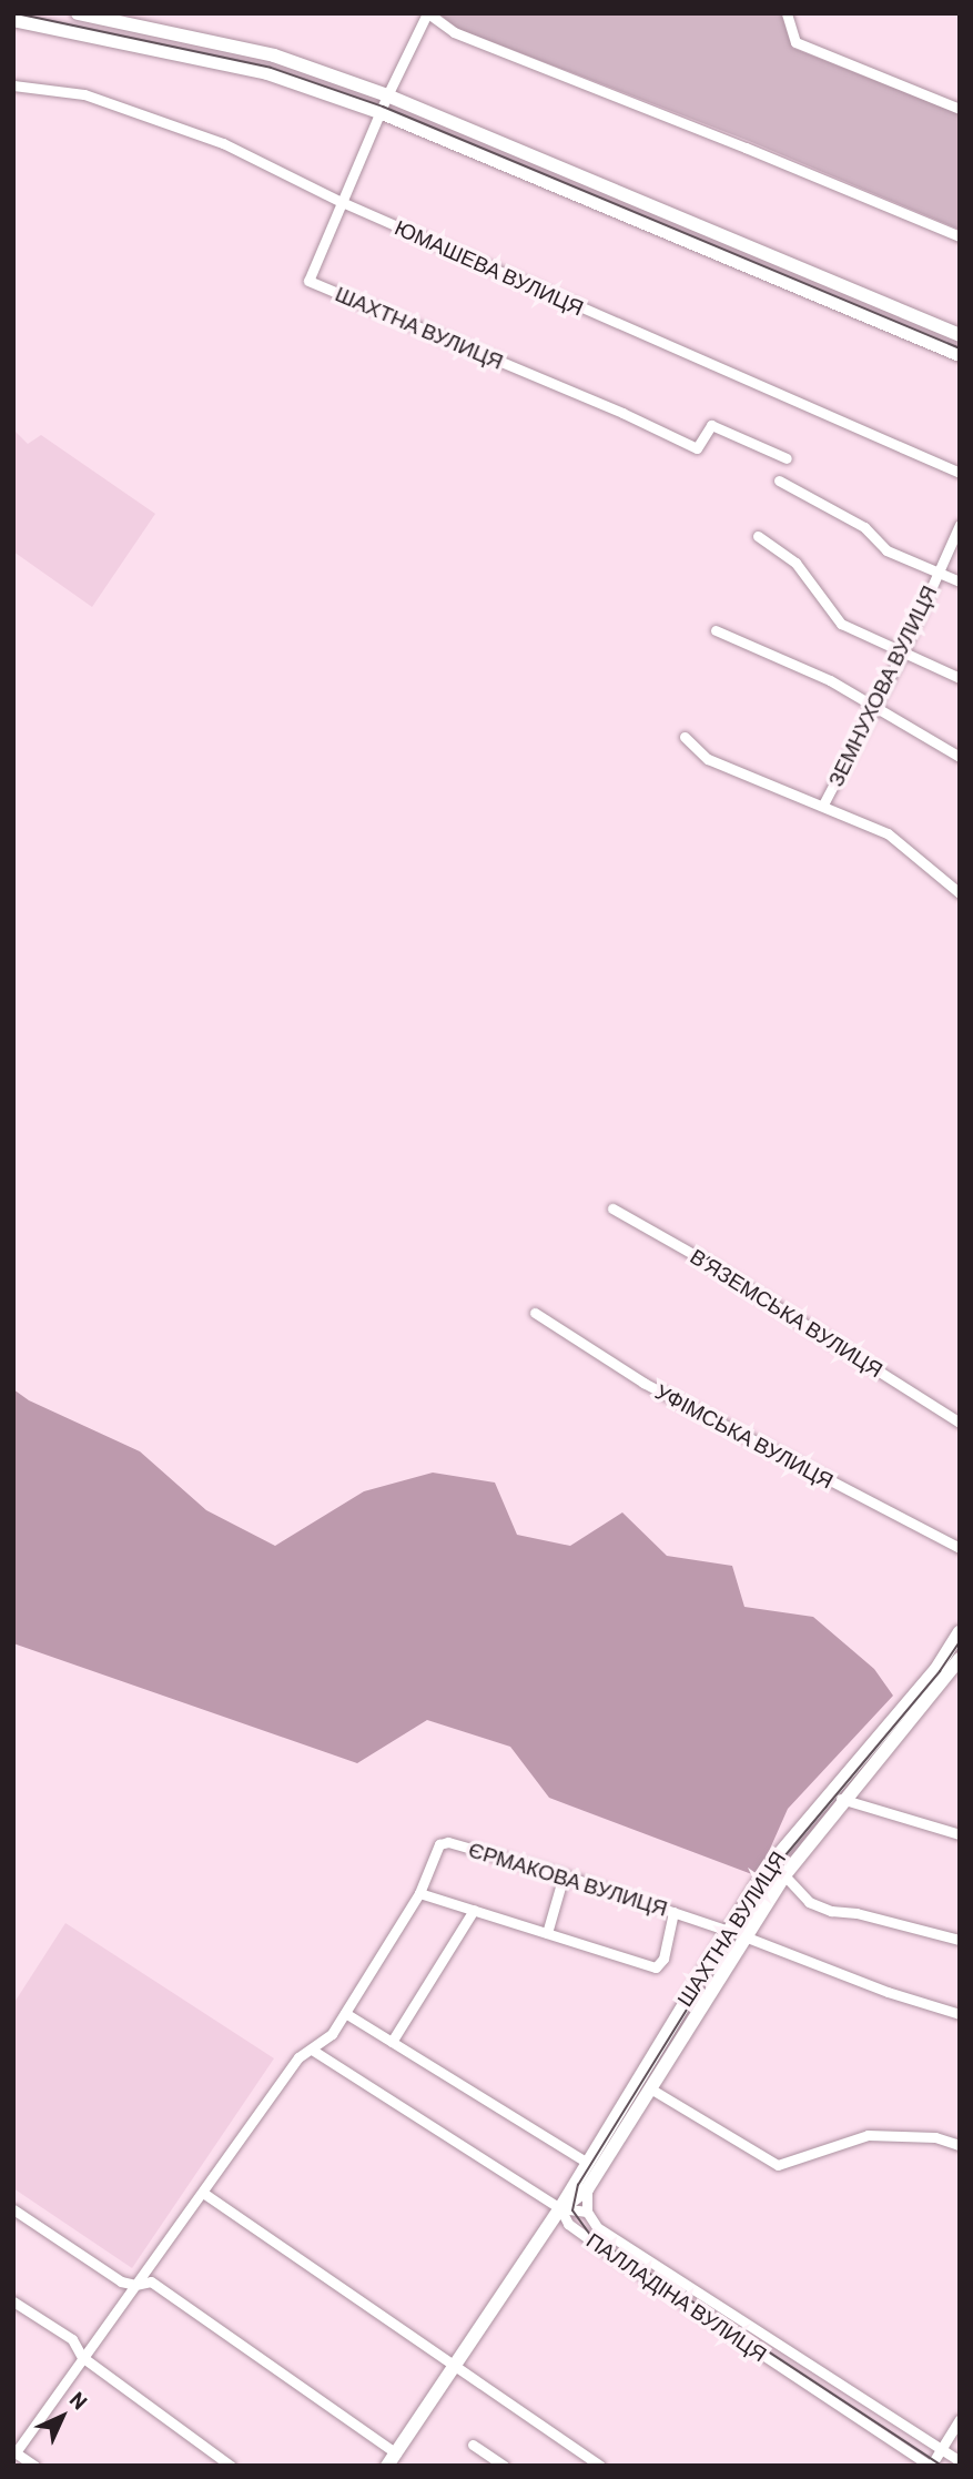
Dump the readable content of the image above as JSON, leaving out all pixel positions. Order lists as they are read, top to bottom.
{
  "streets": {
    "main road": ["ШАХТНА ВУЛИЦЯ"],
    "street": [
      "ЮМАШЕВА ВУЛИЦЯ",
      "ЗЕМНУХОВА ВУЛИЦЯ",
      "В’ЯЗЕМСЬКА ВУЛИЦЯ",
      "УФІМСЬКА ВУЛИЦЯ",
      "ЄРМАКОВА ВУЛИЦЯ",
      "ПАЛЛАДІНА ВУЛИЦЯ"
    ]
  },
  "crossings": [
    ["ЮМАШЕВА ВУЛИЦЯ", "ШАХТНА ВУЛИЦЯ"],
    ["ШАХТНА ВУЛИЦЯ", "ЄРМАКОВА ВУЛИЦЯ"],
    ["ШАХТНА ВУЛИЦЯ", "ПАЛЛАДІНА ВУЛИЦЯ"],
    ["ЄРМАКОВА ВУЛИЦЯ", "ПАЛЛАДІНА ВУЛИЦЯ"]
  ],
  "north": "top right"
}
